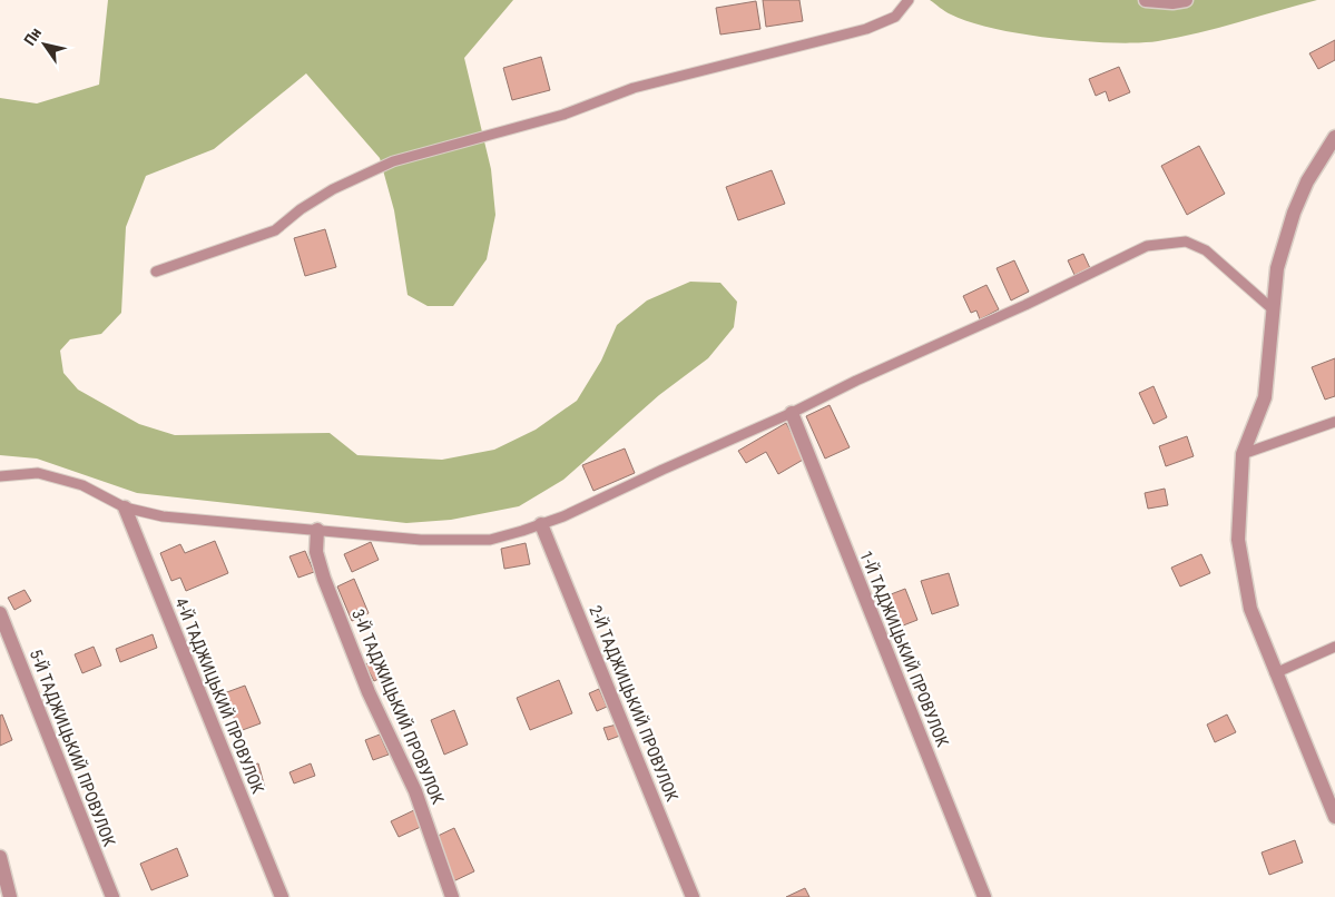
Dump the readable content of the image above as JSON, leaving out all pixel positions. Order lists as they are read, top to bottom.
{
  "streets": {
    "street": [
      "1-Й ТАДЖИЦЬКИЙ ПРОВУЛОК",
      "4-Й ТАДЖИЦЬКИЙ ПРОВУЛОК",
      "2-Й ТАДЖИЦЬКИЙ ПРОВУЛОК",
      "3-Й ТАДЖИЦЬКИЙ ПРОВУЛОК",
      "5-Й ТАДЖИЦЬКИЙ ПРОВУЛОК"
    ]
  },
  "north": "top left"
}
